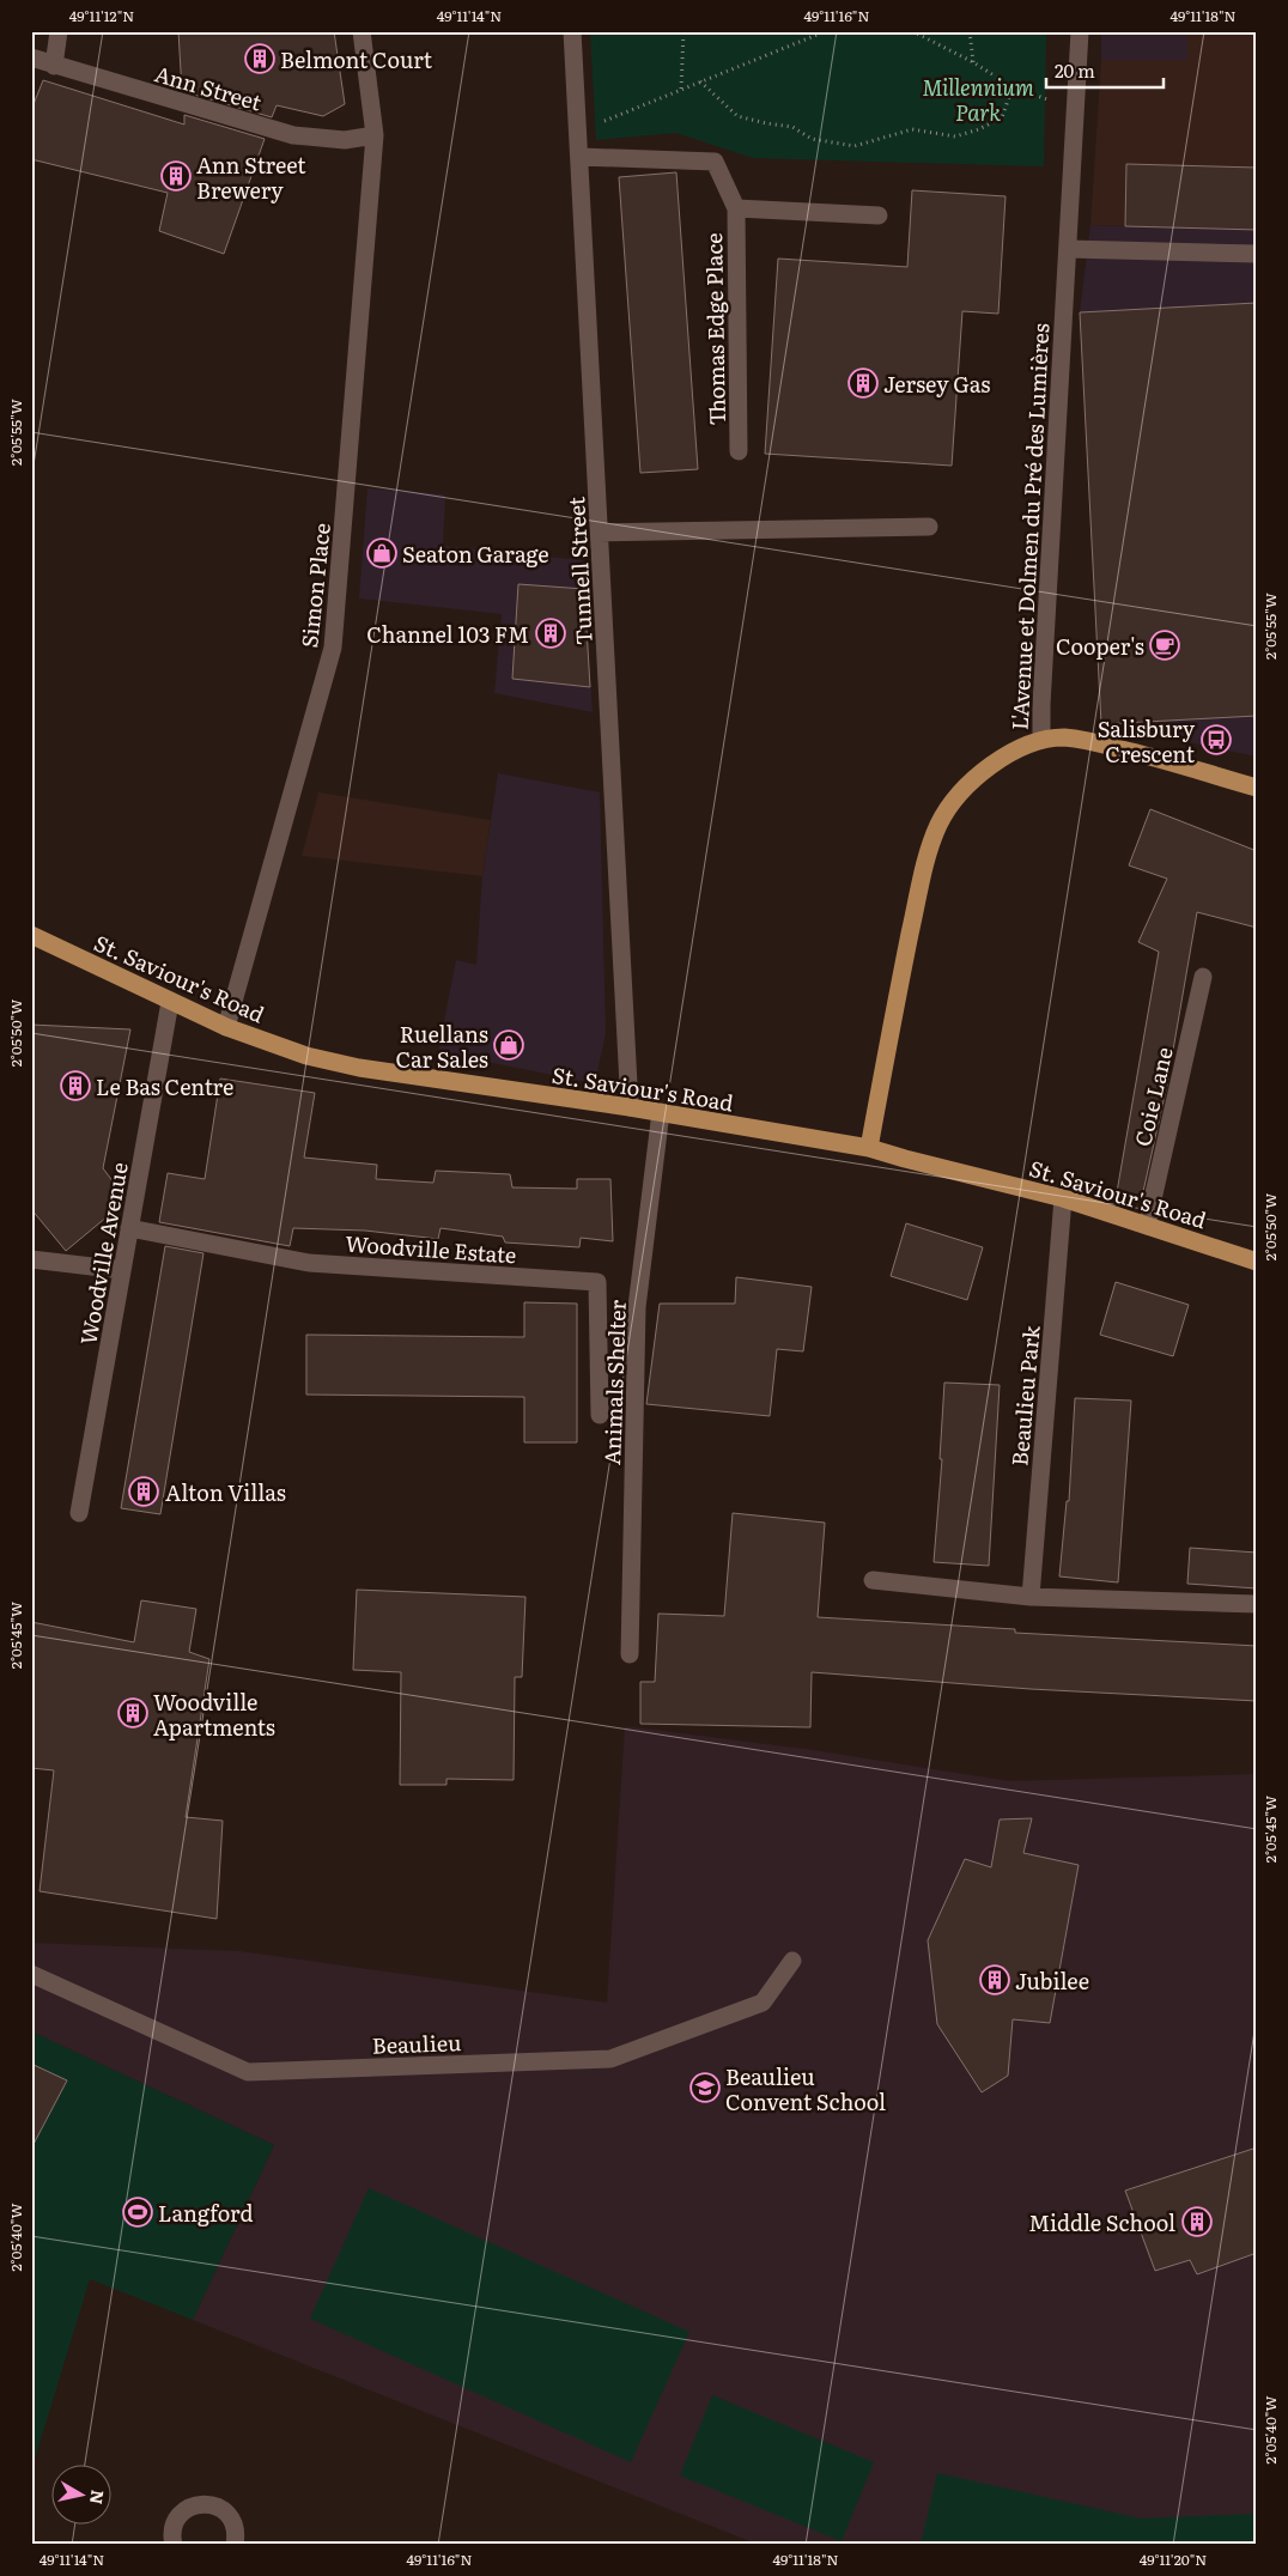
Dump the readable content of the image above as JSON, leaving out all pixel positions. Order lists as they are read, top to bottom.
{
  "streets": {
    "main road": ["L'Avenue et Dolmen du Pré des Lumières", "St. Saviour's Road"],
    "street": [
      "Ann Street",
      "Thomas Edge Place",
      "Tunnell Street",
      "Simon Place",
      "Coie Lane",
      "Woodville Estate",
      "Woodville Avenue",
      "Animals Shelter",
      "Beaulieu Park",
      "Beaulieu"
    ]
  },
  "crossings": [
    ["Ann Street", "Simon Place"],
    ["Thomas Edge Place", "Tunnell Street"],
    ["L'Avenue et Dolmen du Pré des Lumières", "St. Saviour's Road"],
    ["Tunnell Street", "St. Saviour's Road"],
    ["Simon Place", "St. Saviour's Road"],
    ["St. Saviour's Road", "Coie Lane"],
    ["St. Saviour's Road", "Woodville Avenue"],
    ["St. Saviour's Road", "Animals Shelter"],
    ["St. Saviour's Road", "Beaulieu Park"],
    ["Woodville Estate", "Woodville Avenue"]
  ],
  "parks": ["Millennium Park"],
  "places": {
    "building": [
      "Belmont Court",
      "Ann Street Brewery",
      "Jersey Gas",
      "Channel 103 FM",
      "Le Bas Centre",
      "Alton Villas",
      "Woodville Apartments",
      "Jubilee",
      "Middle School"
    ],
    "shop": ["Seaton Garage", "Ruellans Car Sales"],
    "cafe": ["Cooper's"],
    "bus stop": ["Salisbury Crescent"],
    "school or university": ["Beaulieu Convent School"],
    "sports": ["Langford"]
  },
  "scale_bar": "20 m",
  "north": "right",
  "coordinates": [
    "49°11'12\"N",
    "49°11'14\"N",
    "49°11'16\"N",
    "49°11'18\"N",
    "2°05'55\"W",
    "2°05'50\"W",
    "2°05'45\"W",
    "2°05'40\"W",
    "49°11'20\"N"
  ]
}
